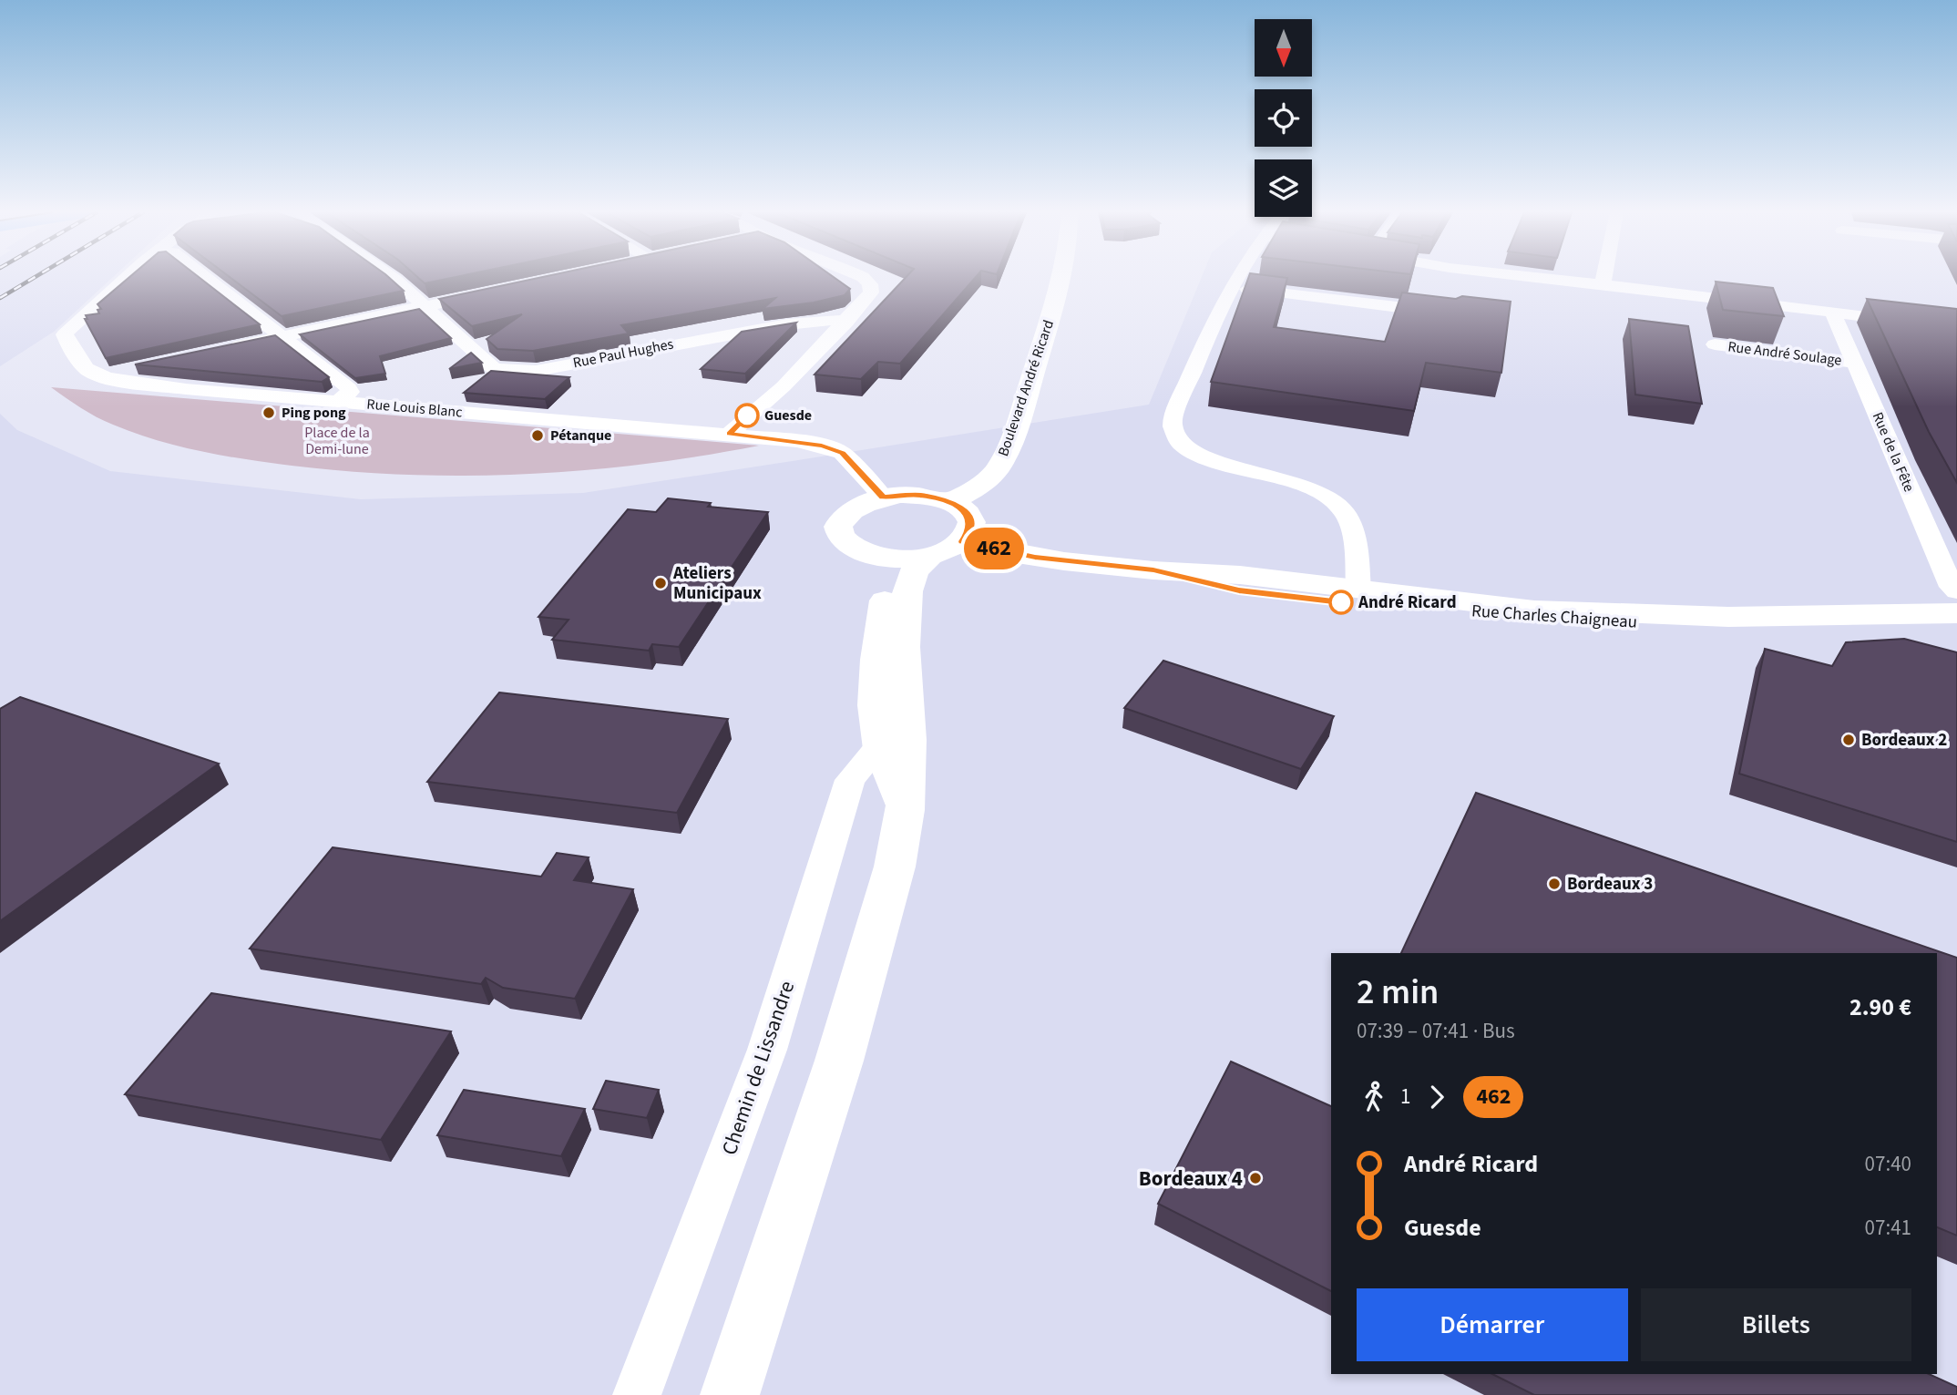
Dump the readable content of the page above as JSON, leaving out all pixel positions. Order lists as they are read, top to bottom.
{
  "streets": {
    "main road": ["Boulevard André Ricard", "Rue Charles Chaigneau"],
    "street": [
      "Rue Paul Hughes",
      "Rue André Soulage",
      "Rue Louis Blanc",
      "Rue de la Fête",
      "Chemin de Lissandre"
    ]
  },
  "crossings": [
    ["Rue André Soulage", "Rue de la Fête"]
  ],
  "parks": ["Place de la Demi-lune"],
  "places": [
    "Ping pong",
    "Guesde",
    "Pétanque",
    "Ateliers Municipaux",
    "André Ricard",
    "Bordeaux 2",
    "Bordeaux 3",
    "Bordeaux 4"
  ],
  "lines": ["bus line 462"],
  "north": "bottom",
  "page": {
    "on_map": "462",
    "heading": ["2 min", "07:39 – 07:41 · Bus", "2.90 €"],
    "legs": ["1", "462"],
    "list": [
      {
        "name": "André Ricard",
        "value": "07:40"
      },
      {
        "name": "Guesde",
        "value": "07:41"
      }
    ],
    "buttons": ["Démarrer", "Billets"]
  }
}
